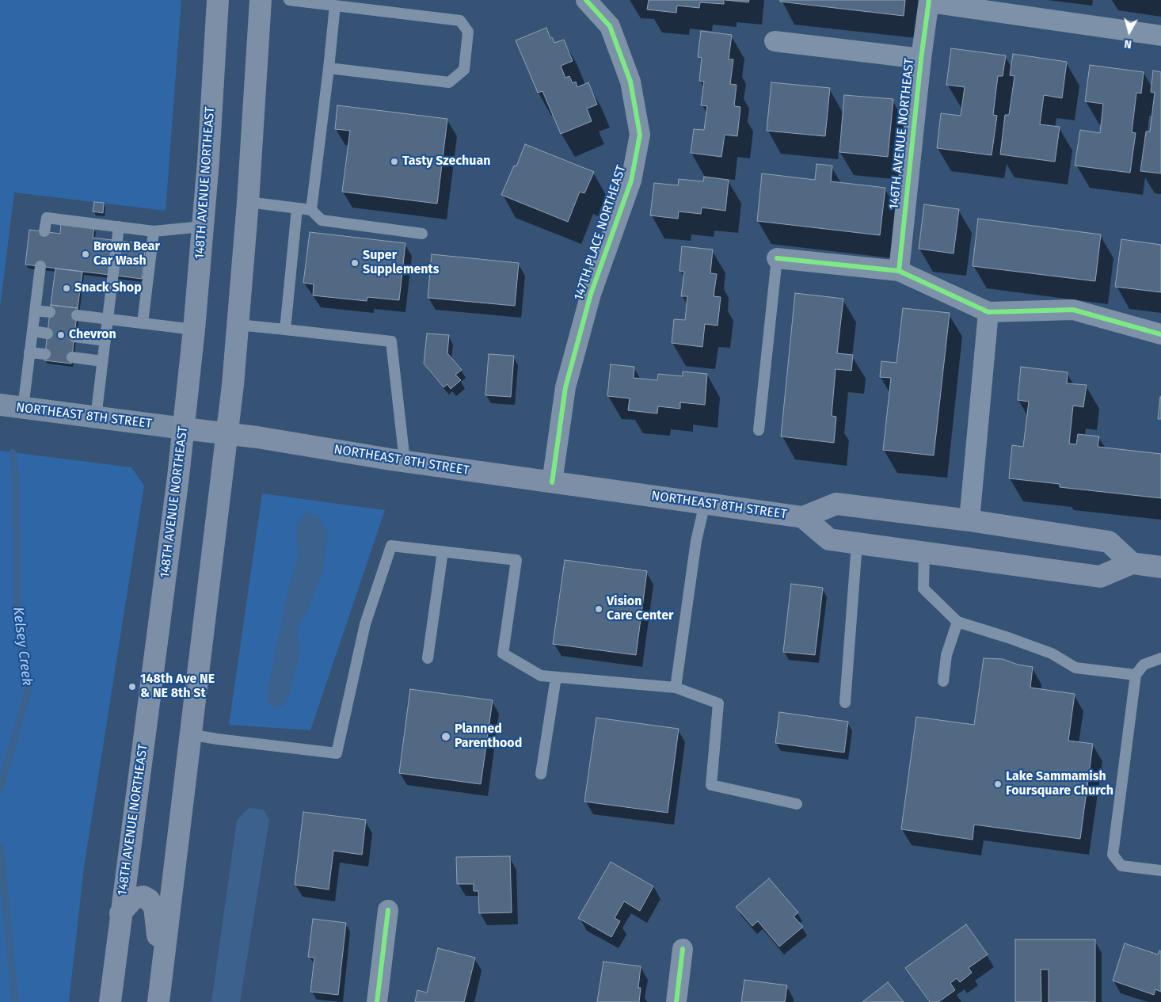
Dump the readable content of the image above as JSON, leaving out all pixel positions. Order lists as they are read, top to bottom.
{
  "streets": {
    "main road": ["148TH AVENUE NORTHEAST", "NORTHEAST 8TH STREET"],
    "street": ["146TH AVENUE NORTHEAST", "147TH PLACE NORTHEAST"]
  },
  "crossings": [
    ["148TH AVENUE NORTHEAST", "NORTHEAST 8TH STREET"],
    ["147TH PLACE NORTHEAST", "NORTHEAST 8TH STREET"]
  ],
  "water": ["Kelsey Creek"],
  "places": [
    "Tasty Szechuan",
    "Brown Bear Car Wash",
    "Super Supplements",
    "Snack Shop",
    "Chevron",
    "Vision Care Center",
    "148th Ave NE & NE 8th St",
    "Planned Parenthood",
    "Lake Sammamish Foursquare Church"
  ],
  "north": "bottom"
}
